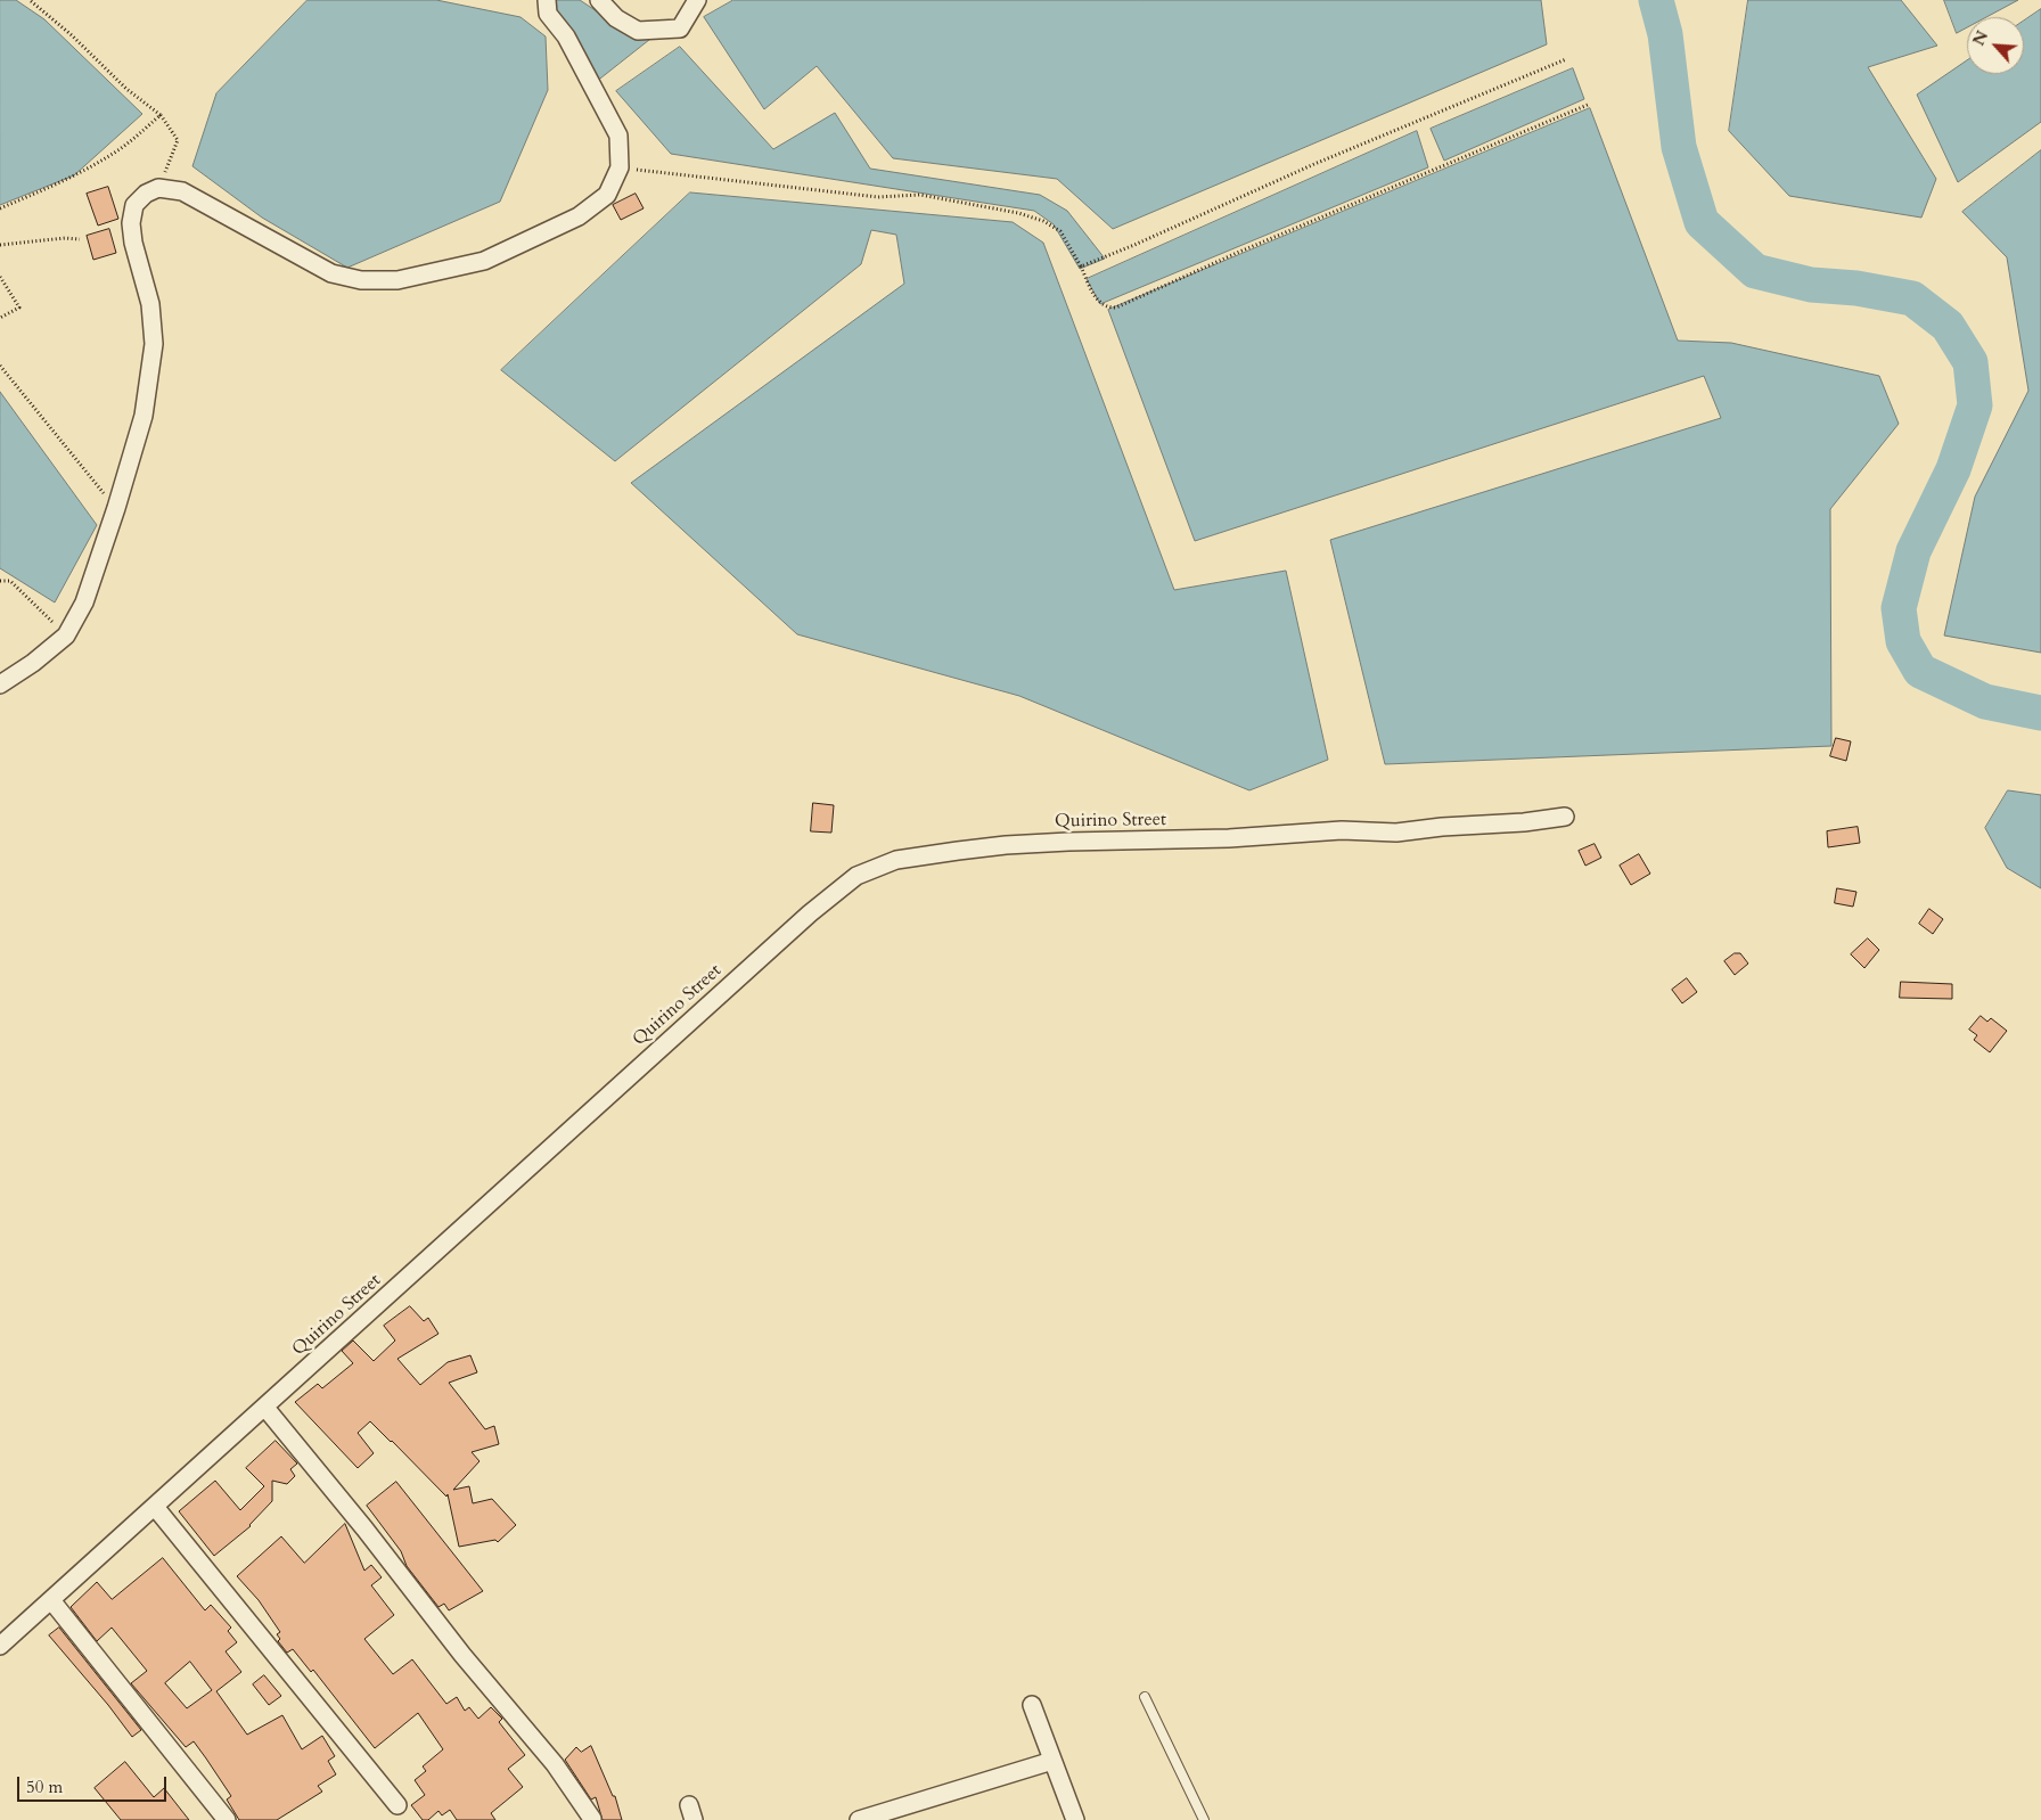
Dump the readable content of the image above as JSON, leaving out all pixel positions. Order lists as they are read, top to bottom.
{
  "streets": {
    "street": ["Quirino Street"]
  },
  "scale_bar": "50 m",
  "north": "top left"
}
